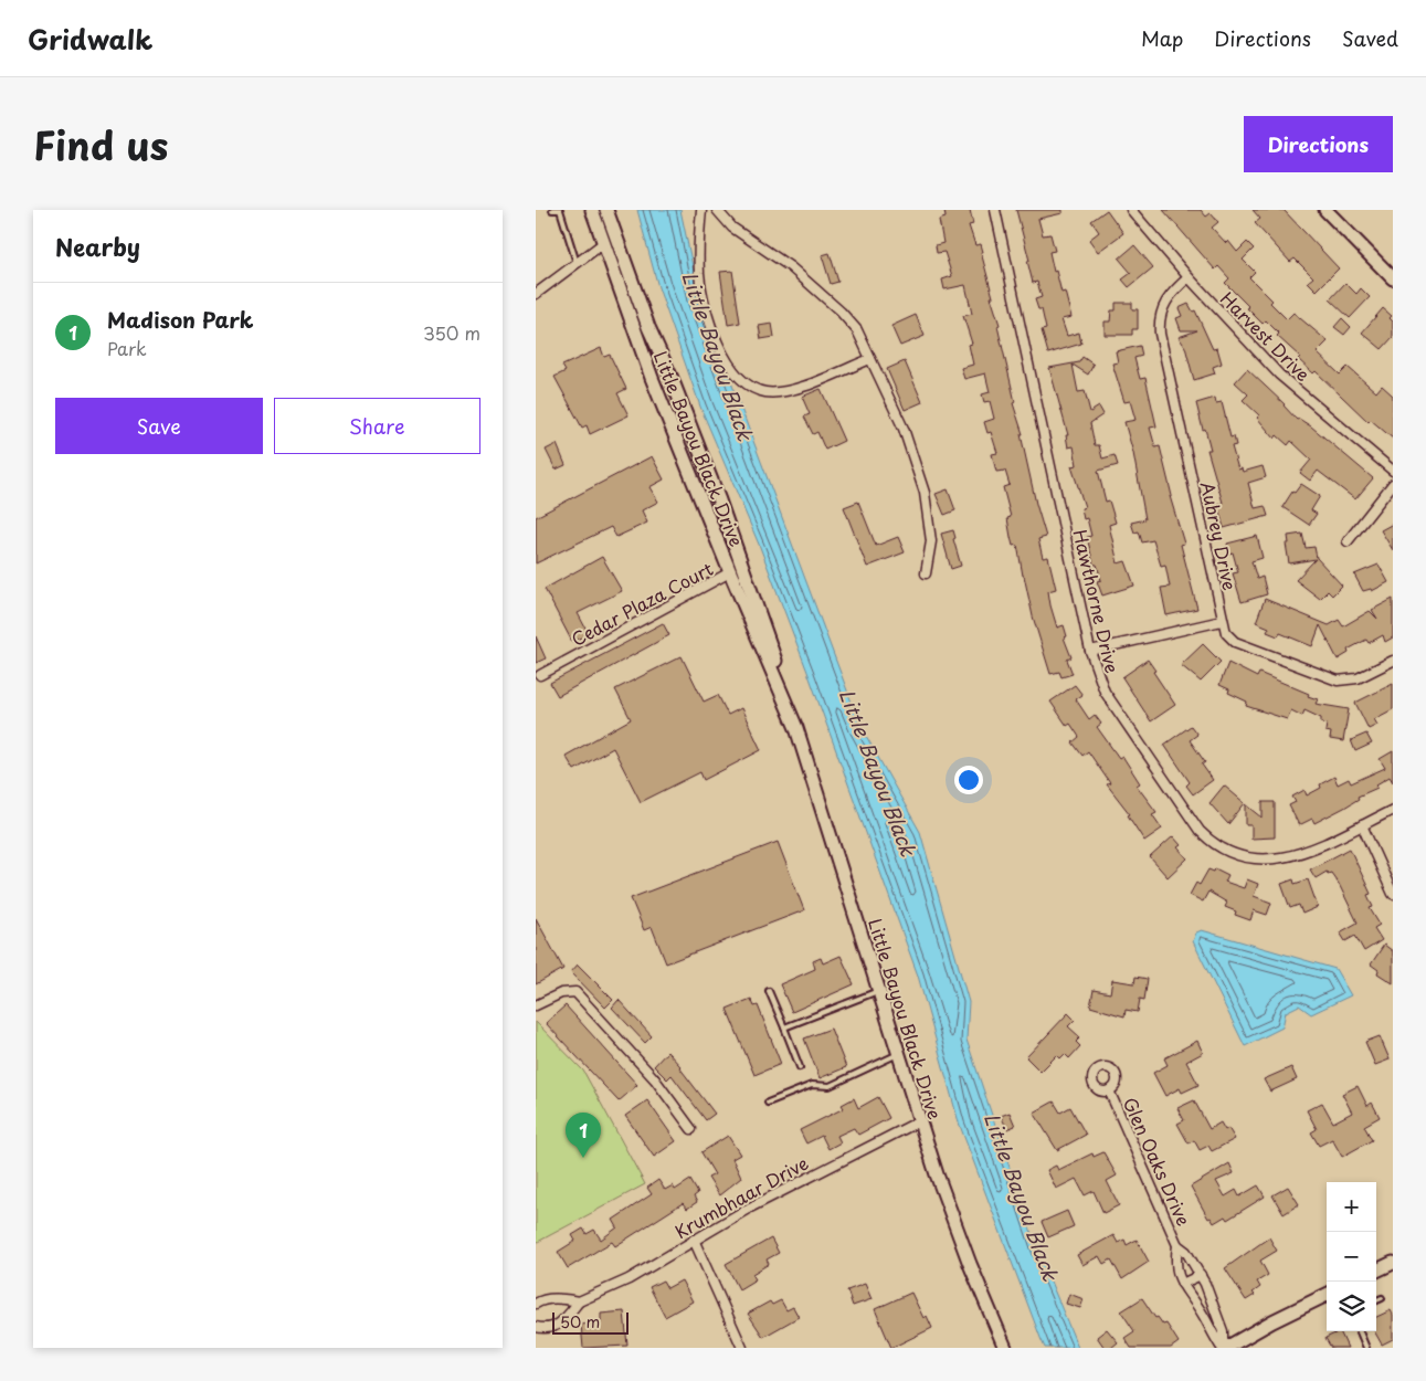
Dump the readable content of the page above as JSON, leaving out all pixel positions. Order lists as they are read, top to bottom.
{
  "streets": {
    "main road": ["Little Bayou Black Drive"],
    "street": [
      "Harvest Drive",
      "Aubrey Drive",
      "Hawthorne Drive",
      "Cedar Plaza Court",
      "Glen Oaks Drive",
      "Krumbhaar Drive"
    ]
  },
  "crossings": [
    ["Harvest Drive", "Aubrey Drive"],
    ["Little Bayou Black Drive", "Cedar Plaza Court"],
    ["Little Bayou Black Drive", "Krumbhaar Drive"]
  ],
  "water": ["Little Bayou Black"],
  "scale_bar": "50 m",
  "page": {
    "header": "Gridwalk",
    "nav": ["Map", "Directions", "Saved"],
    "title": "Find us",
    "buttons": [
      "Directions",
      ["Save", "Share"]
    ],
    "heading": "Nearby",
    "list": [
      {
        "mark": "1",
        "name": "Madison Park",
        "note": "Park",
        "value": "350 m"
      }
    ],
    "pins": "1",
    "map_buttons": ["+", "−"],
    "scale": "50 m"
  }
}
